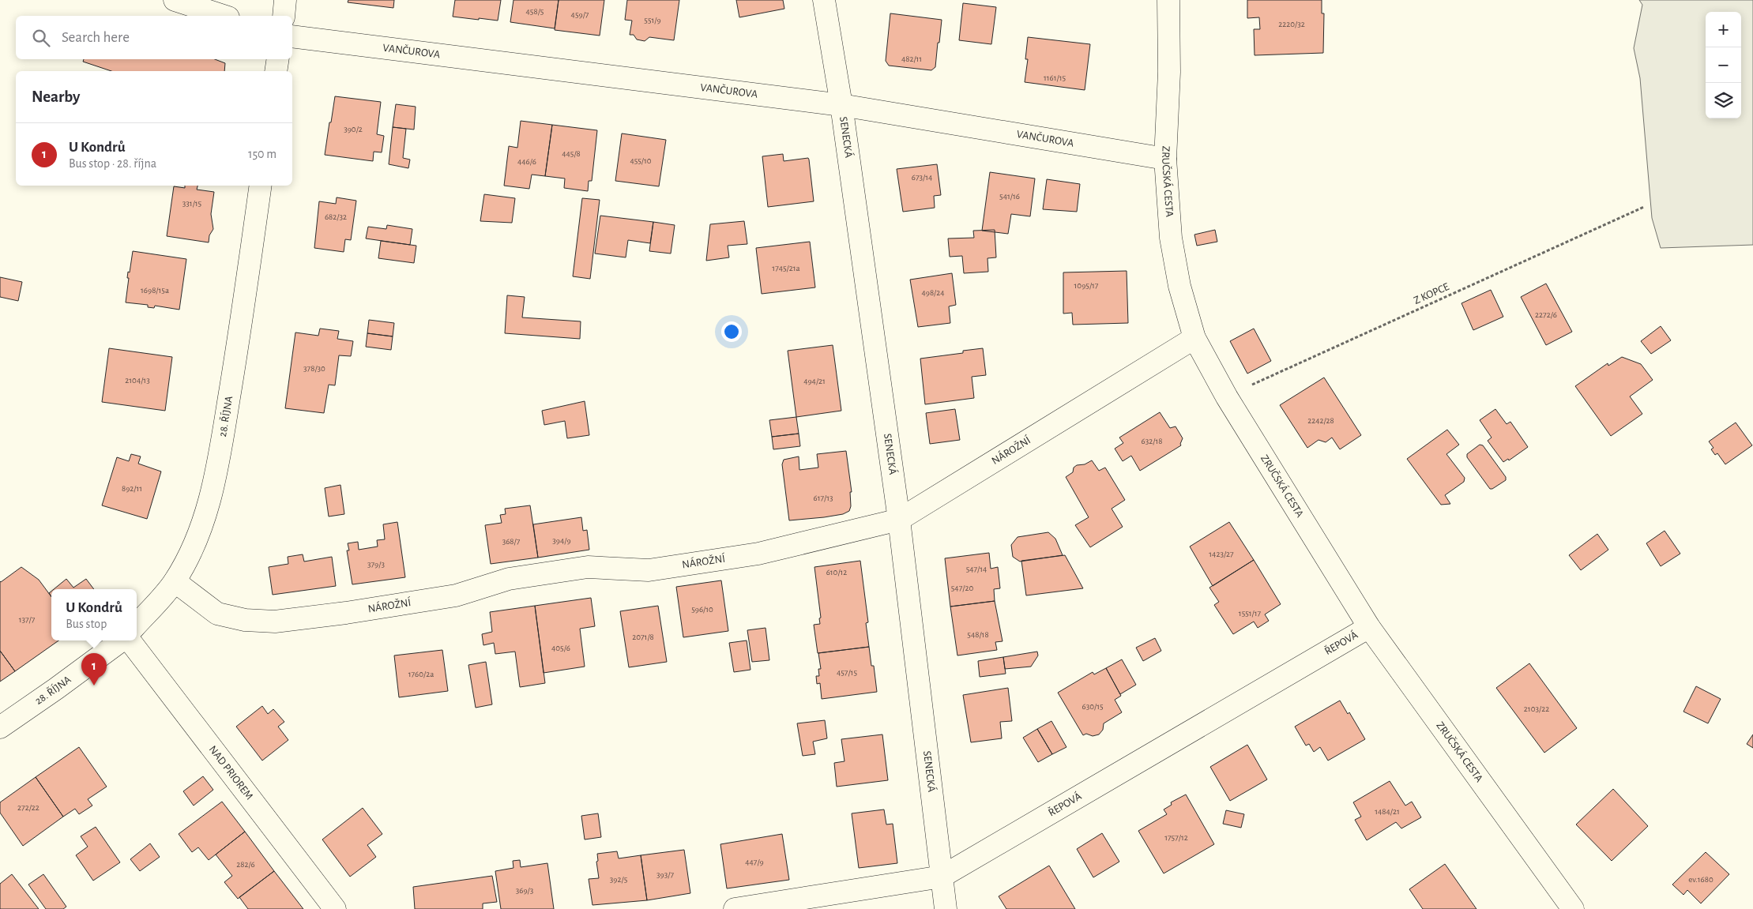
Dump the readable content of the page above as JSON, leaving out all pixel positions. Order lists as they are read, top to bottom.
{
  "streets": {
    "street": [
      "VANČUROVA",
      "SENECKÁ",
      "ZRUČSKÁ CESTA",
      "28. ŘÍJNA",
      "NÁROŽNÍ",
      "ŘEPOVÁ",
      "NAD PRIOREM"
    ],
    "path": ["Z KOPCE"]
  },
  "crossings": [
    ["VANČUROVA", "SENECKÁ"],
    ["VANČUROVA", "ZRUČSKÁ CESTA"],
    ["SENECKÁ", "NÁROŽNÍ"],
    ["SENECKÁ", "ŘEPOVÁ"],
    ["ZRUČSKÁ CESTA", "Z KOPCE"],
    ["ZRUČSKÁ CESTA", "NÁROŽNÍ"],
    ["ZRUČSKÁ CESTA", "ŘEPOVÁ"],
    ["28. ŘÍJNA", "NÁROŽNÍ"]
  ],
  "house_numbers": [
    "458/5",
    "459/7",
    "551/9",
    "2220/32",
    "482/11",
    "1161/15",
    "390/2",
    "445/8",
    "455/10",
    "446/6",
    "673/14",
    "541/16",
    "331/15",
    "682/32",
    "1745/21a",
    "1095/17",
    "1698/15a",
    "498/24",
    "2272/6",
    "378/30",
    "2104/13",
    "494/21",
    "2242/28",
    "632/18",
    "892/11",
    "617/13",
    "394/9",
    "368/7",
    "1423/27",
    "379/3",
    "547/14",
    "610/12",
    "547/20",
    "596/10",
    "1551/17",
    "137/7",
    "548/18",
    "2071/8",
    "405/6",
    "457/15",
    "1760/2a",
    "630/15",
    "2103/22",
    "272/22",
    "1484/21",
    "1757/12",
    "447/9",
    "282/6",
    "393/7",
    "392/5",
    "ev.1680",
    "369/3"
  ],
  "page": {
    "map_buttons": ["+", "−"],
    "search": "Search here",
    "heading": "Nearby",
    "list": [
      {
        "mark": "1",
        "name": "U Kondrů",
        "note": "Bus stop · 28. října",
        "value": "150 m"
      }
    ],
    "popup": ["U Kondrů", "Bus stop"],
    "pins": "1"
  }
}
